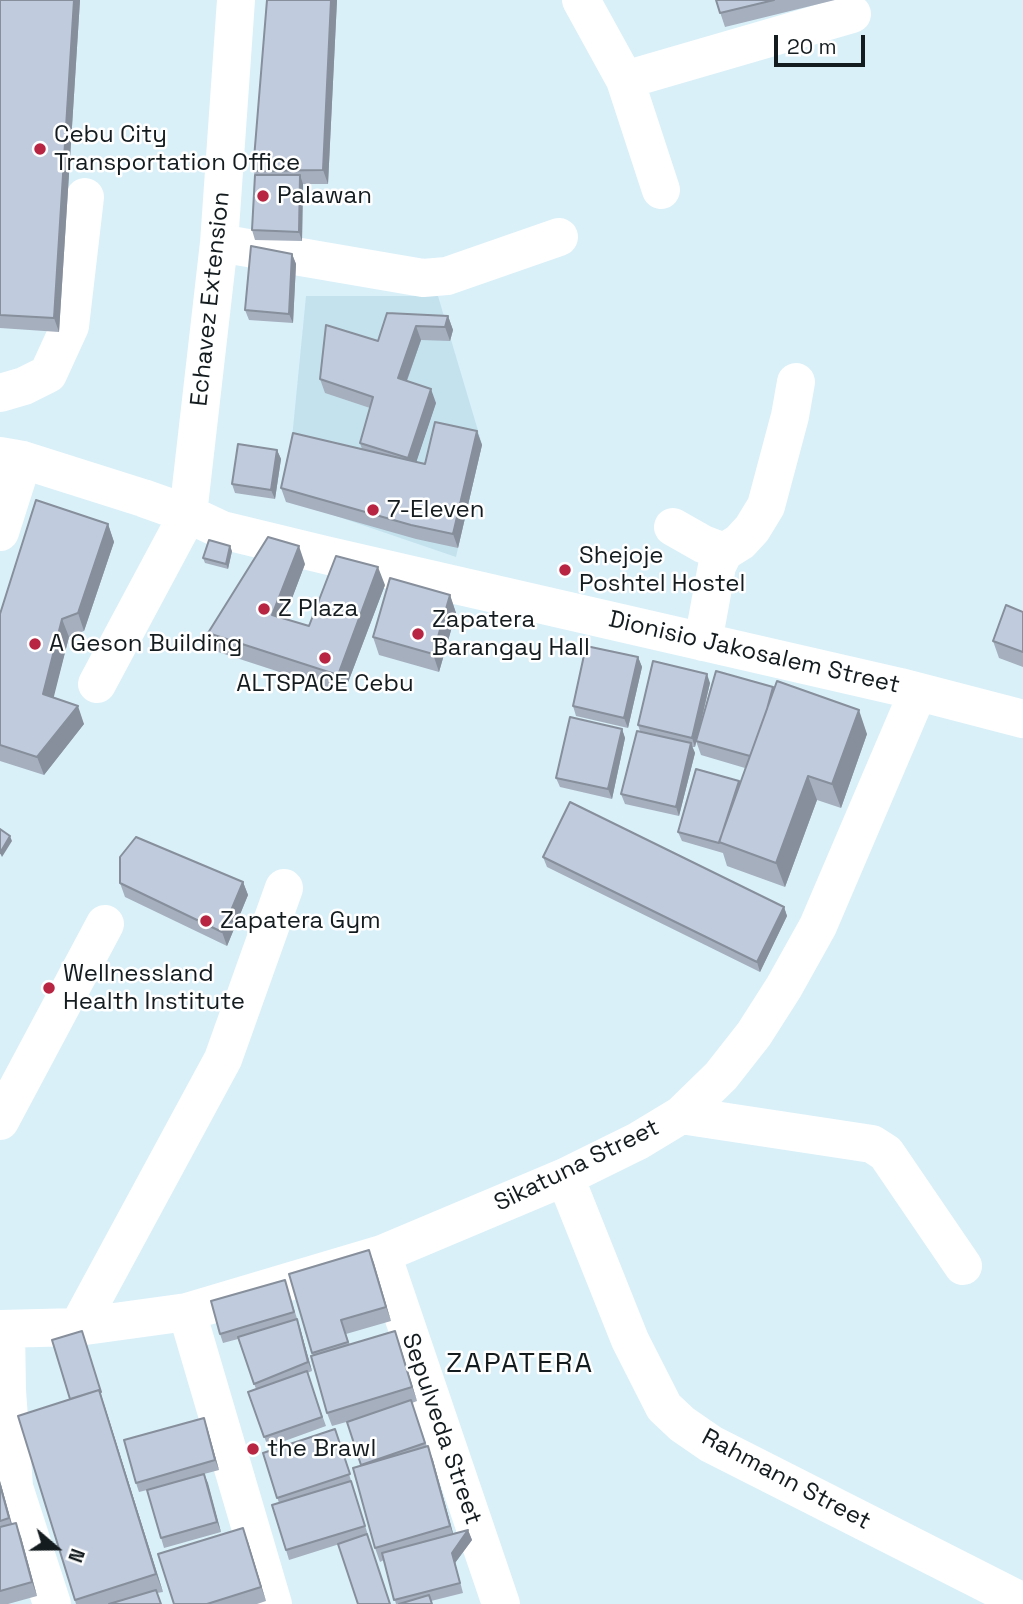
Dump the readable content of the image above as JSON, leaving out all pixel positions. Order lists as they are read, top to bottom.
{
  "streets": {
    "street": [
      "Echavez Extension",
      "Dionisio Jakosalem Street",
      "Sikatuna Street",
      "Sepulveda Street",
      "Rahmann Street"
    ]
  },
  "crossings": [
    ["Echavez Extension", "Dionisio Jakosalem Street"],
    ["Dionisio Jakosalem Street", "Sikatuna Street"],
    ["Sikatuna Street", "Sepulveda Street"],
    ["Sikatuna Street", "Rahmann Street"]
  ],
  "districts": ["ZAPATERA"],
  "places": [
    "Cebu City Transportation Office",
    "Palawan",
    "7-Eleven",
    "Shejoje Poshtel Hostel",
    "Z Plaza",
    "Zapatera Barangay Hall",
    "A Geson Building",
    "ALTSPACE Cebu",
    "Zapatera Gym",
    "Wellnessland Health Institute",
    "the Brawl"
  ],
  "scale_bar": "20 m",
  "north": "right"
}
